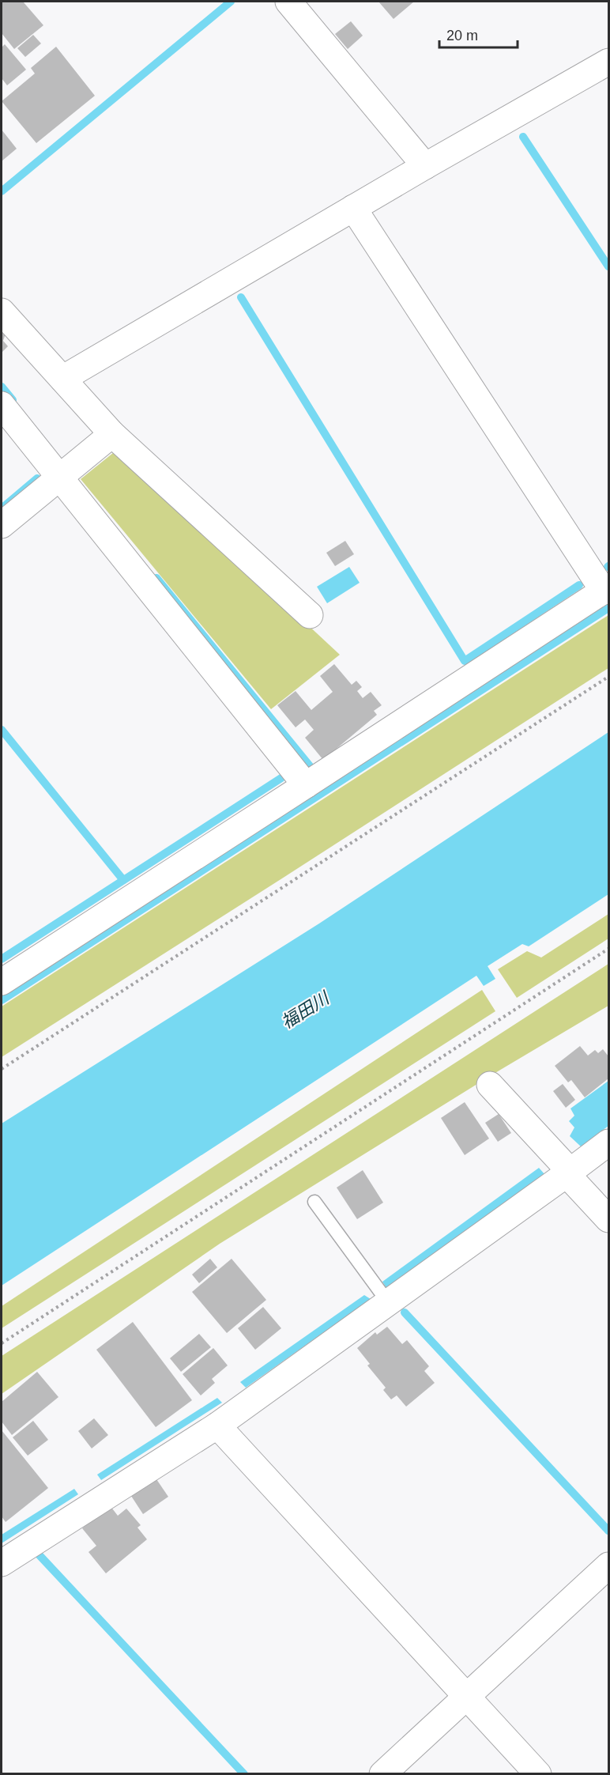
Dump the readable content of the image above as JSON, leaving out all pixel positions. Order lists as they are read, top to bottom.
{
  "water": ["福田川"],
  "scale_bar": "20 m"
}
